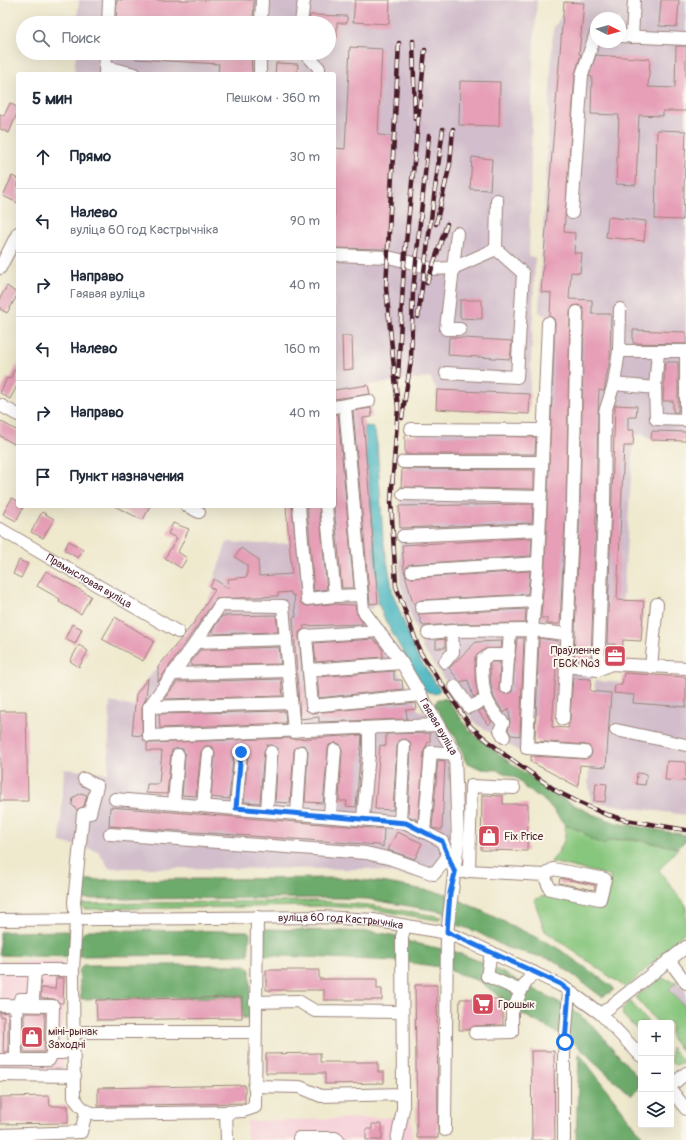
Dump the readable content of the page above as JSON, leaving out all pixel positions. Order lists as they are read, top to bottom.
{
  "streets": {
    "street": ["Прамысловая вуліца", "Гаявая вуліца", "вуліца 60 год Кастрычніка"]
  },
  "crossings": [
    ["Гаявая вуліца", "вуліца 60 год Кастрычніка"]
  ],
  "places": {
    "office": ["Праўленне ГБСК №3"],
    "shop": ["Fix Price", "міні-рынак Заходні"],
    "supermarket": ["Грошык"]
  },
  "north": "right",
  "page": {
    "search": "Поиск",
    "heading": ["5 мин", "Пешком · 360 m"],
    "list": [
      ["Прямо", "30 m"],
      ["Налево", "вуліца 60 год Кастрычніка", "90 m"],
      ["Направо", "Гаявая вуліца", "40 m"],
      ["Налево", "160 m"],
      ["Направо", "40 m"],
      "Пункт назначения"
    ],
    "map_buttons": ["+", "−"]
  }
}
